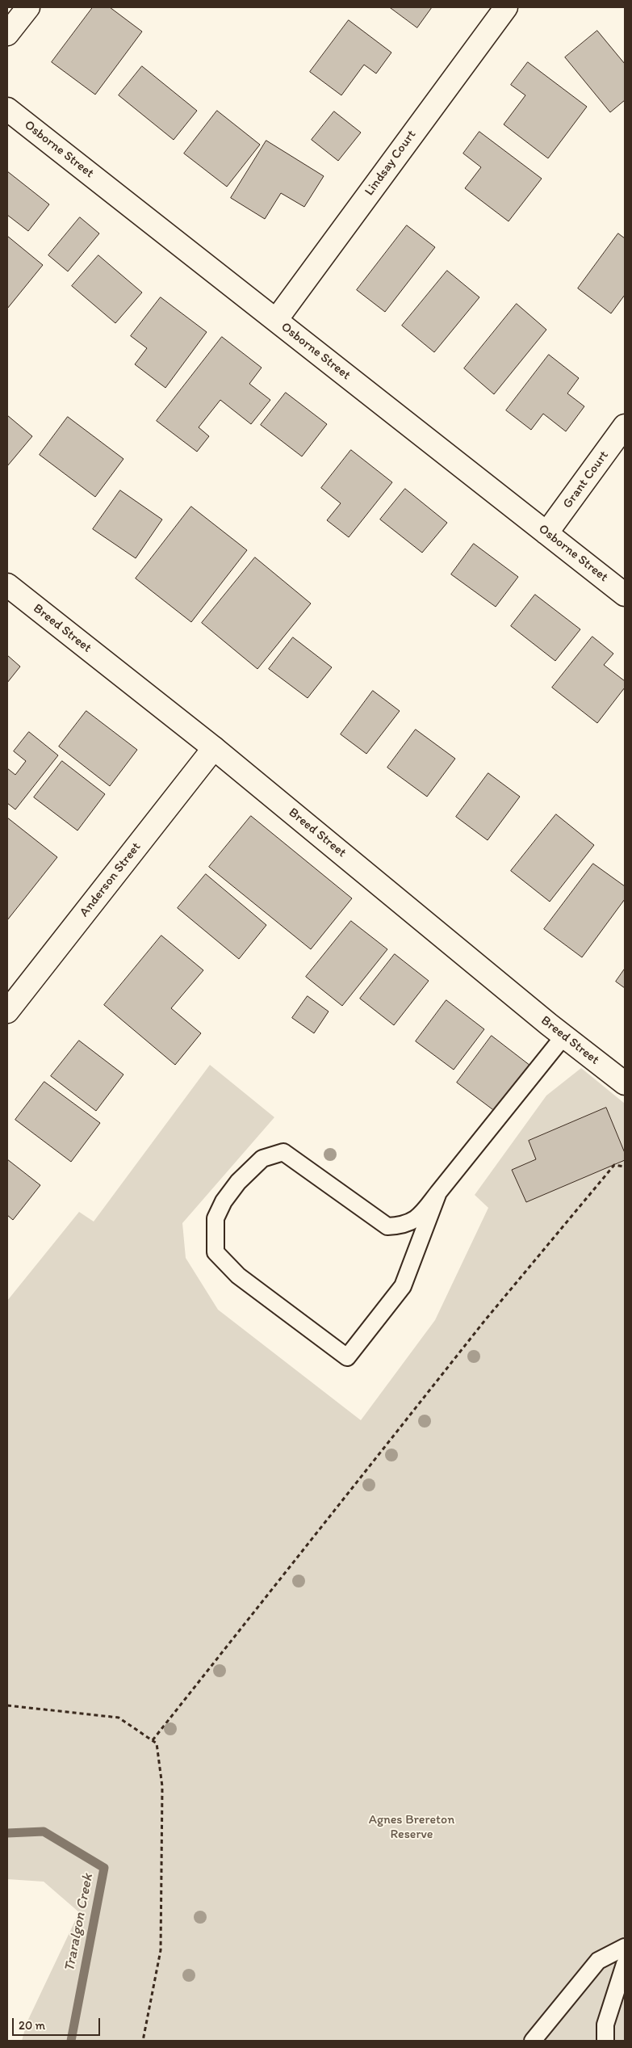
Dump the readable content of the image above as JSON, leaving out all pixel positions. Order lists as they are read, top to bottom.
{
  "streets": {
    "street": [
      "Osborne Street",
      "Lindsay Court",
      "Grant Court",
      "Breed Street",
      "Anderson Street"
    ]
  },
  "crossings": [
    ["Osborne Street", "Lindsay Court"],
    ["Osborne Street", "Grant Court"],
    ["Breed Street", "Anderson Street"]
  ],
  "water": ["Traralgon Creek"],
  "parks": ["Agnes Brereton Reserve"],
  "scale_bar": "20 m"
}
